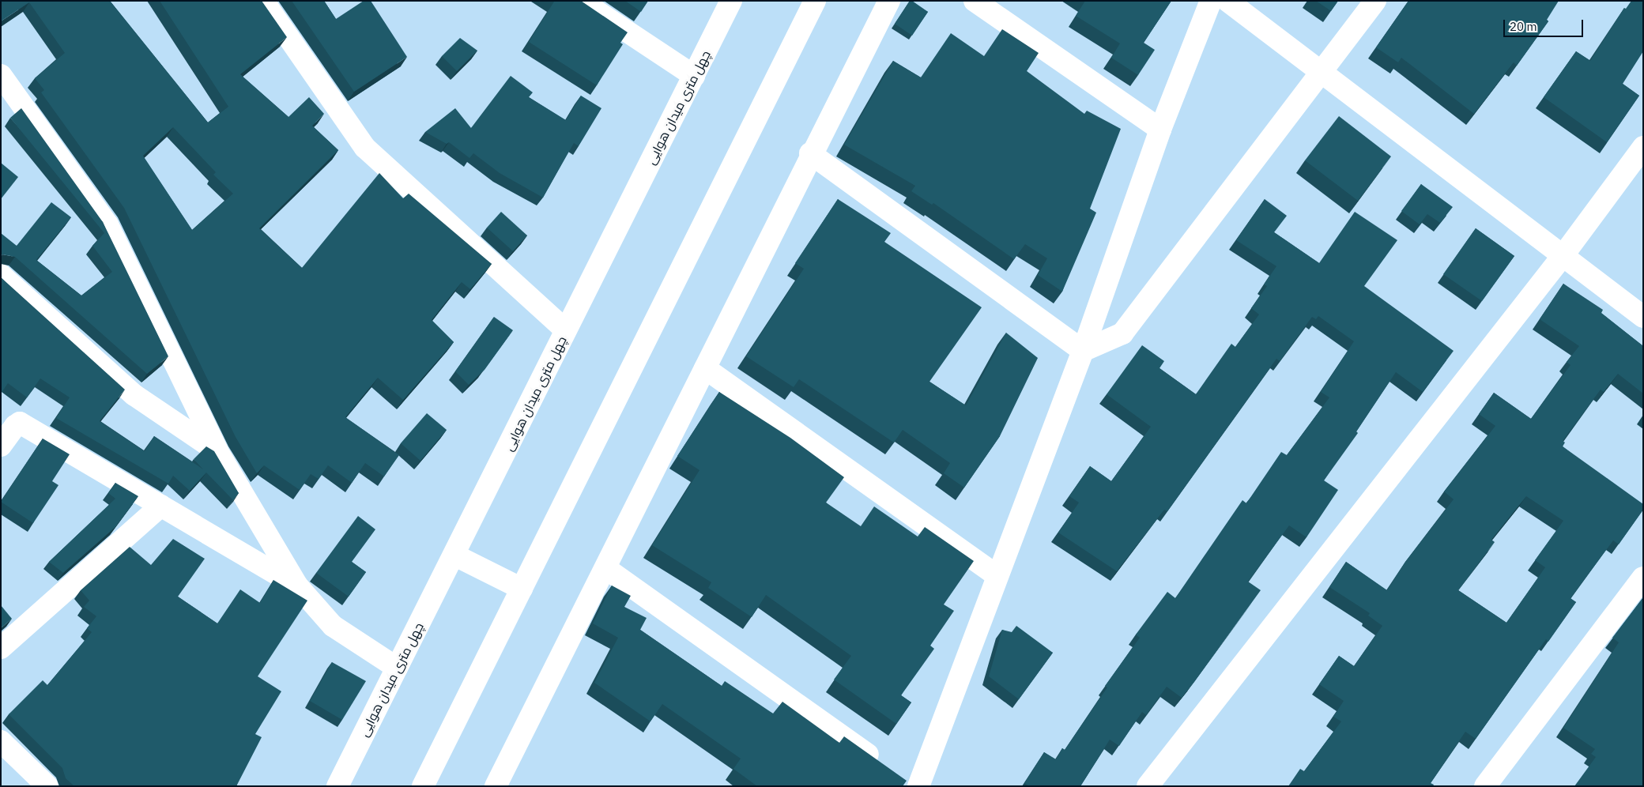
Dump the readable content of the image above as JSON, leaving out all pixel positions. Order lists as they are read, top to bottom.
{
  "streets": {
    "street": ["چهل متری میدان هوایی"]
  },
  "scale_bar": "20 m"
}
